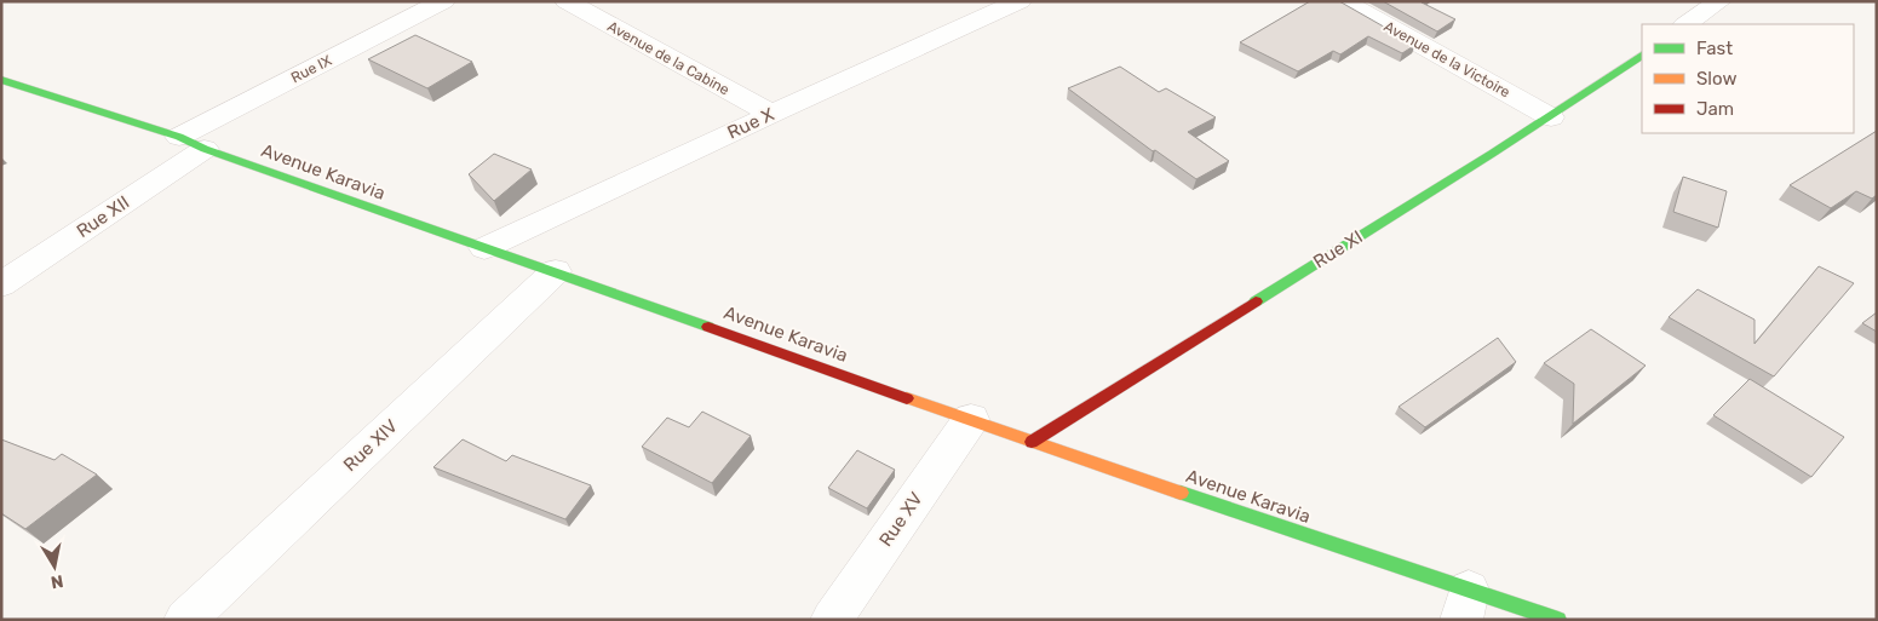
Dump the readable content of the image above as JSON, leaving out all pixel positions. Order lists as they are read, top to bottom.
{
  "streets": {
    "street": [
      "Avenue de la Cabine",
      "Avenue de la Victoire",
      "Rue IX",
      "Rue X",
      "Avenue Karavia",
      "Rue XII",
      "Rue XI",
      "Rue XIV",
      "Rue XV"
    ]
  },
  "crossings": [
    ["Avenue de la Cabine", "Rue X"],
    ["Avenue de la Victoire", "Rue XI"],
    ["Rue IX", "Avenue Karavia"],
    ["Rue IX", "Rue XII"],
    ["Rue X", "Avenue Karavia"],
    ["Avenue Karavia", "Rue XII"],
    ["Avenue Karavia", "Rue XI"],
    ["Avenue Karavia", "Rue XIV"],
    ["Avenue Karavia", "Rue XV"]
  ],
  "legend": ["Fast", "Slow", "Jam"],
  "north": "bottom"
}
